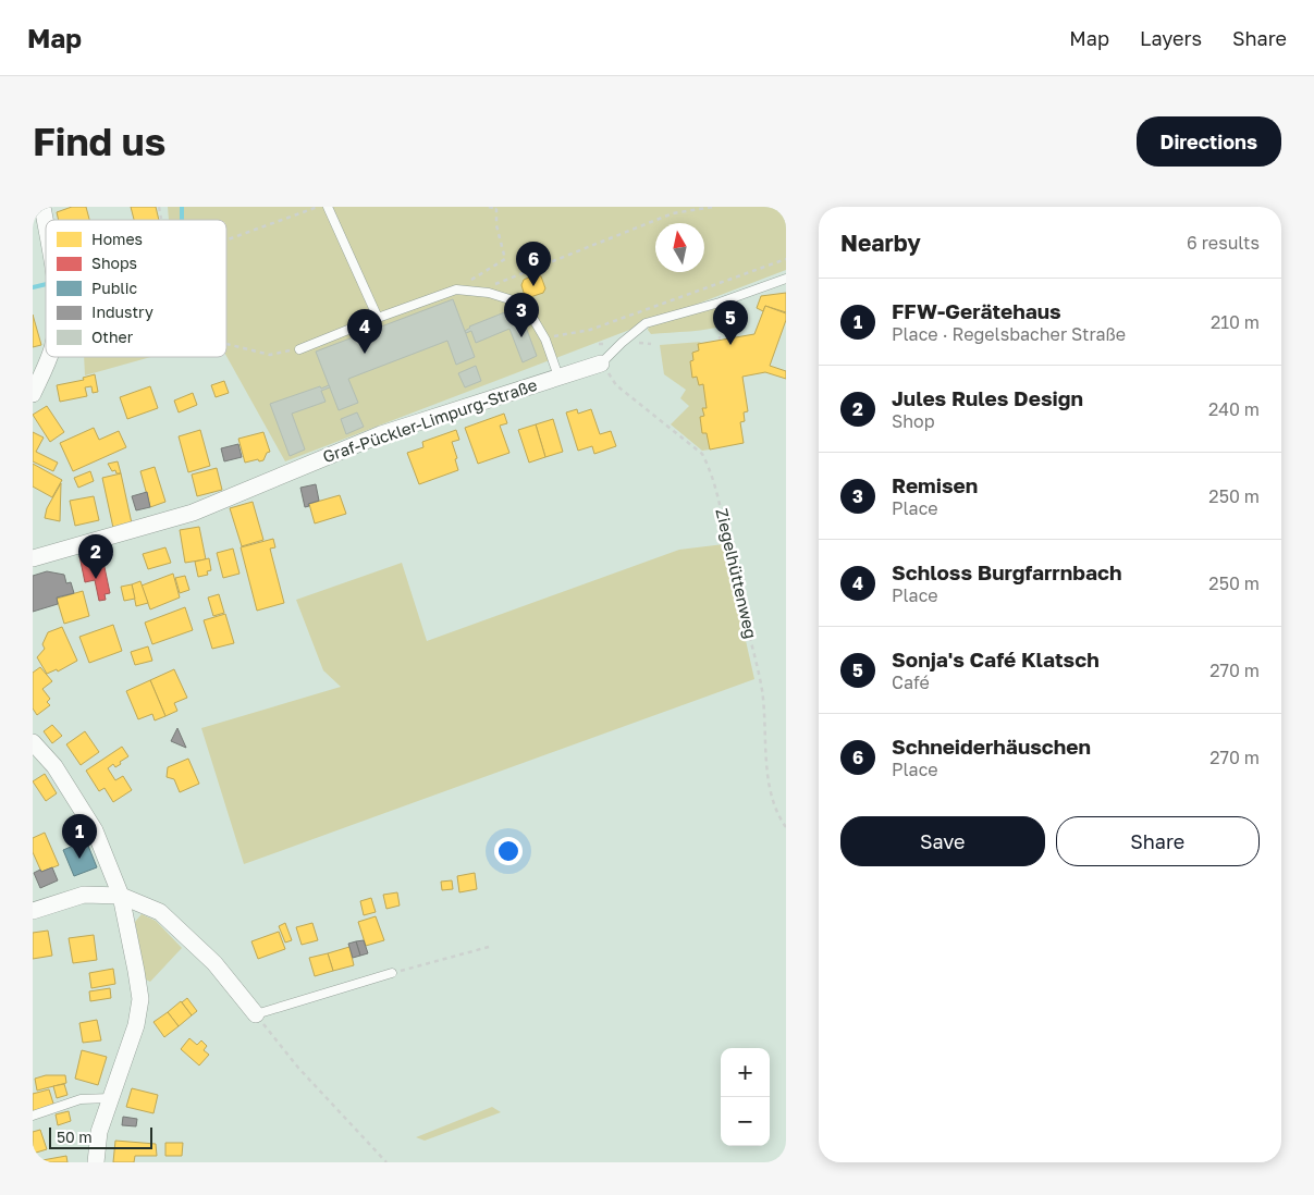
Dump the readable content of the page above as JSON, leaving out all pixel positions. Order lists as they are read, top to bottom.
{
  "streets": {
    "street": ["Graf-Pückler-Limpurg-Straße"],
    "path": ["Ziegelhüttenweg"]
  },
  "crossings": [
    ["Graf-Pückler-Limpurg-Straße", "Ziegelhüttenweg"]
  ],
  "legend": [
    "Homes",
    "Shops",
    "Public",
    "Industry",
    "Other"
  ],
  "scale_bar": "50 m",
  "north": "top",
  "page": {
    "header": "Map",
    "nav": ["Map", "Layers", "Share"],
    "buttons": [
      "Directions",
      ["Save", "Share"]
    ],
    "title": "Find us",
    "heading": ["Nearby", "6 results"],
    "pins": [
      "6",
      "3",
      "5",
      "4",
      "2",
      "1"
    ],
    "list": [
      {
        "mark": "1",
        "name": "FFW-Gerätehaus",
        "note": "Place · Regelsbacher Straße",
        "value": "210 m"
      },
      {
        "mark": "2",
        "name": "Jules Rules Design",
        "note": "Shop",
        "value": "240 m"
      },
      {
        "mark": "3",
        "name": "Remisen",
        "note": "Place",
        "value": "250 m"
      },
      {
        "mark": "4",
        "name": "Schloss Burgfarrnbach",
        "note": "Place",
        "value": "250 m"
      },
      {
        "mark": "5",
        "name": "Sonja's Café Klatsch",
        "note": "Café",
        "value": "270 m"
      },
      {
        "mark": "6",
        "name": "Schneiderhäuschen",
        "note": "Place",
        "value": "270 m"
      }
    ],
    "map_buttons": ["+", "−"],
    "scale": "50 m"
  }
}
